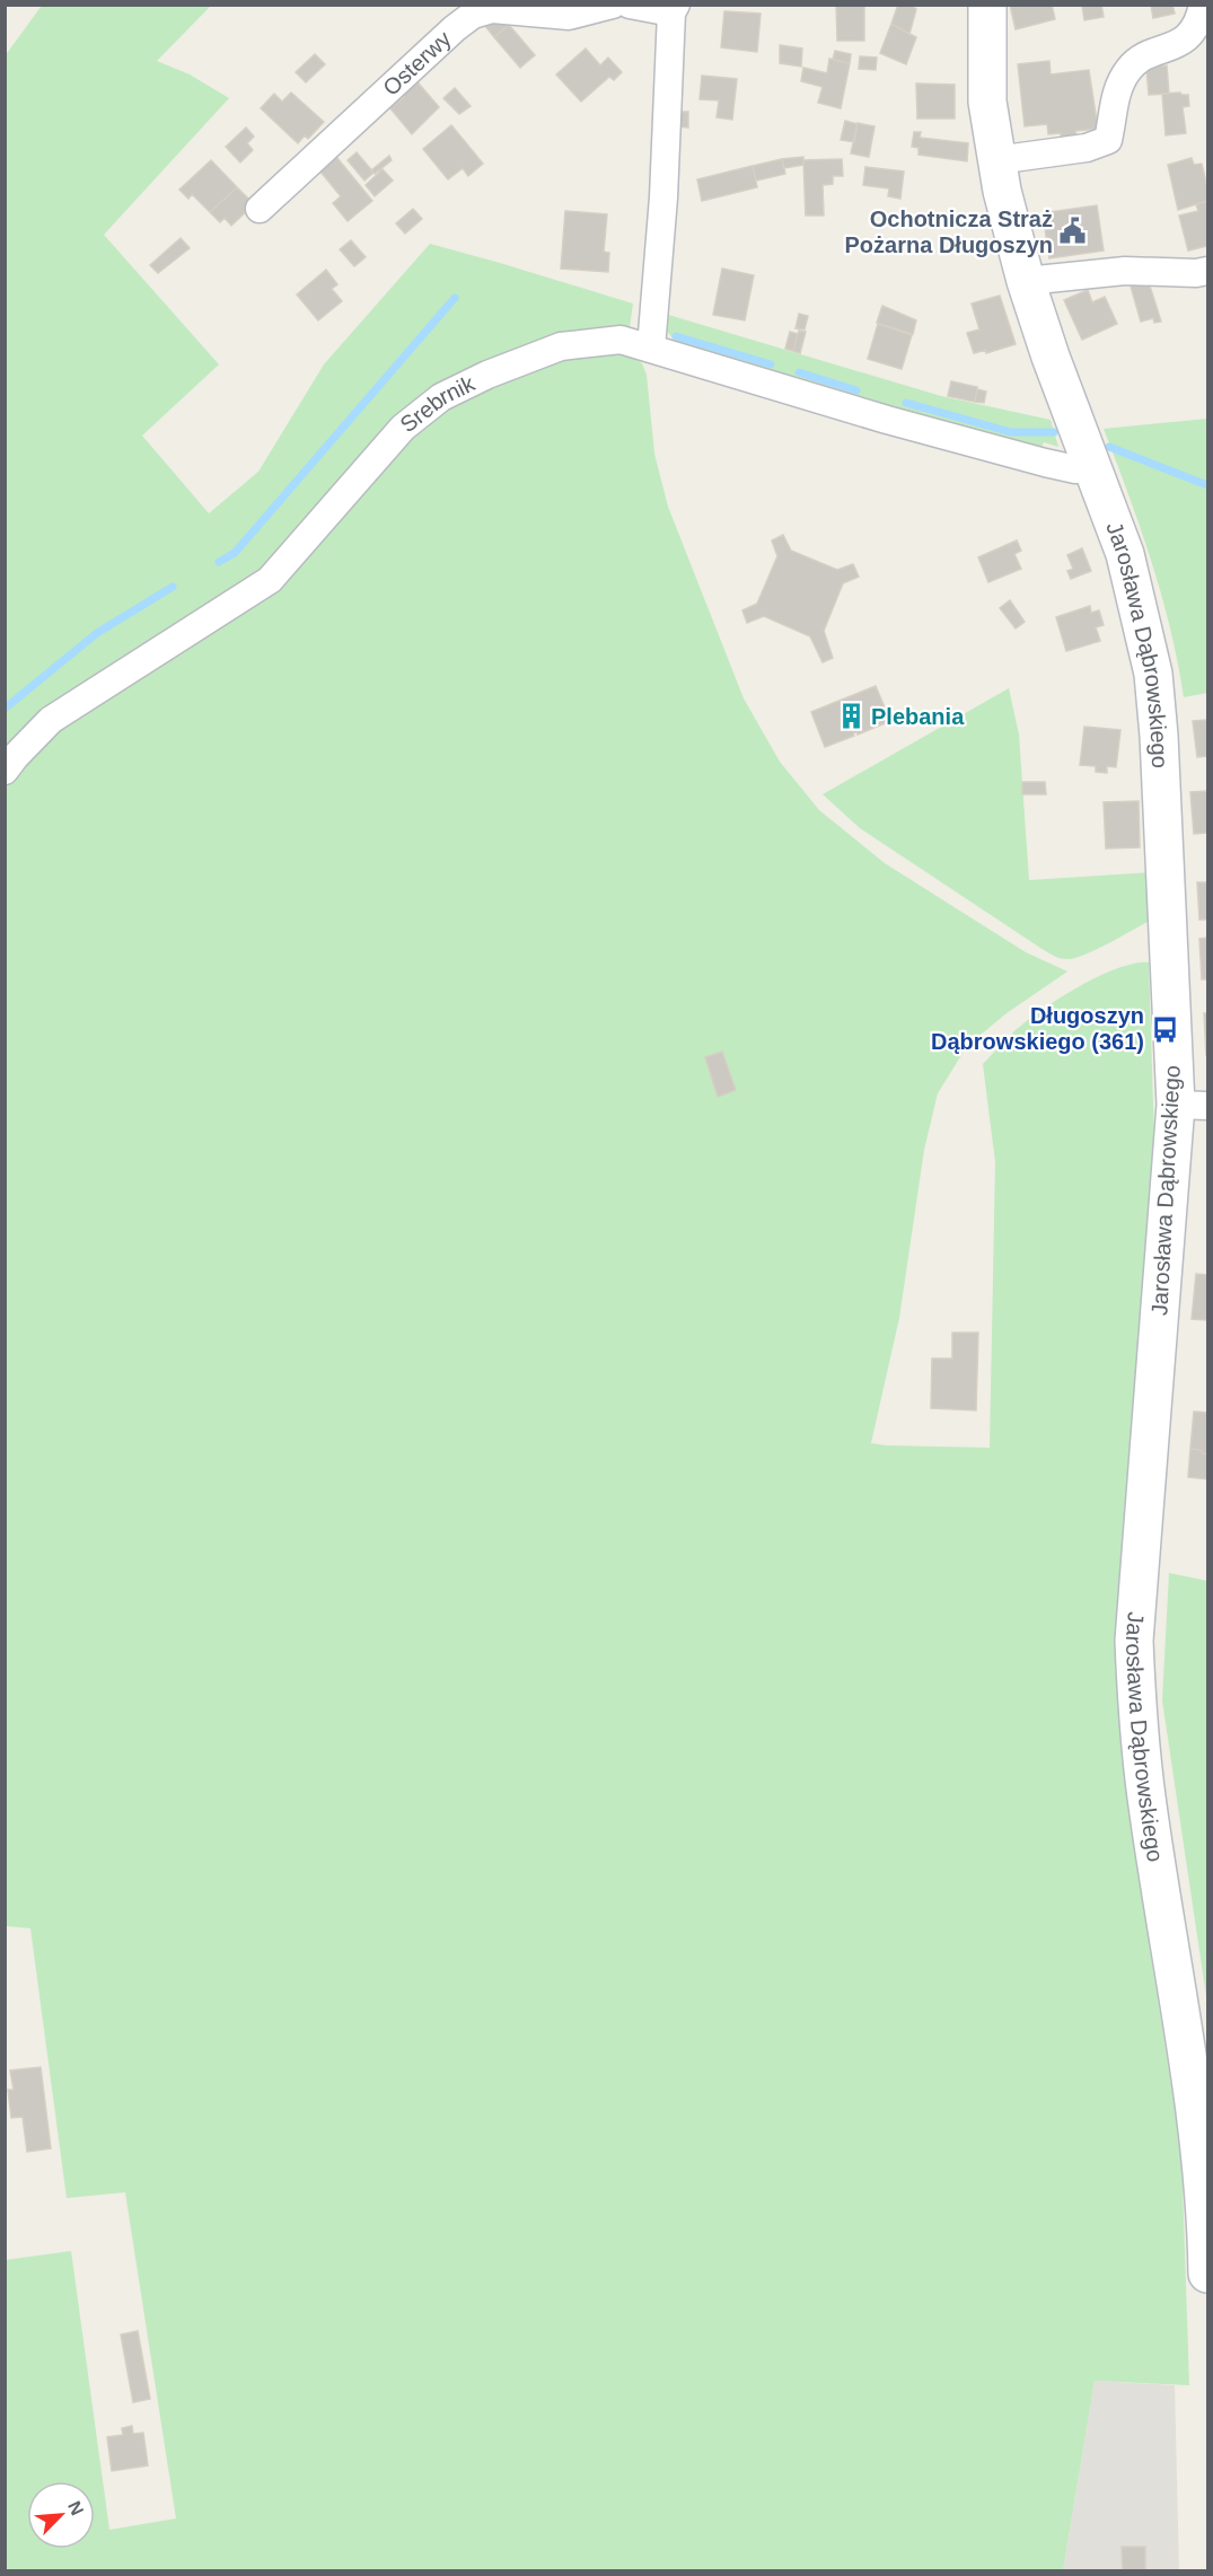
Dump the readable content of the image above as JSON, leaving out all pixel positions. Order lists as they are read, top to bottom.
{
  "streets": {
    "street": ["Osterwy", "Srebrnik", "Jarosława Dąbrowskiego"]
  },
  "crossings": [
    ["Srebrnik", "Jarosława Dąbrowskiego"]
  ],
  "places": {
    "public building": ["Ochotnicza Straż Pożarna Długoszyn"],
    "building": ["Plebania"],
    "bus stop": ["Długoszyn Dąbrowskiego (361)"]
  },
  "north": "top right"
}
